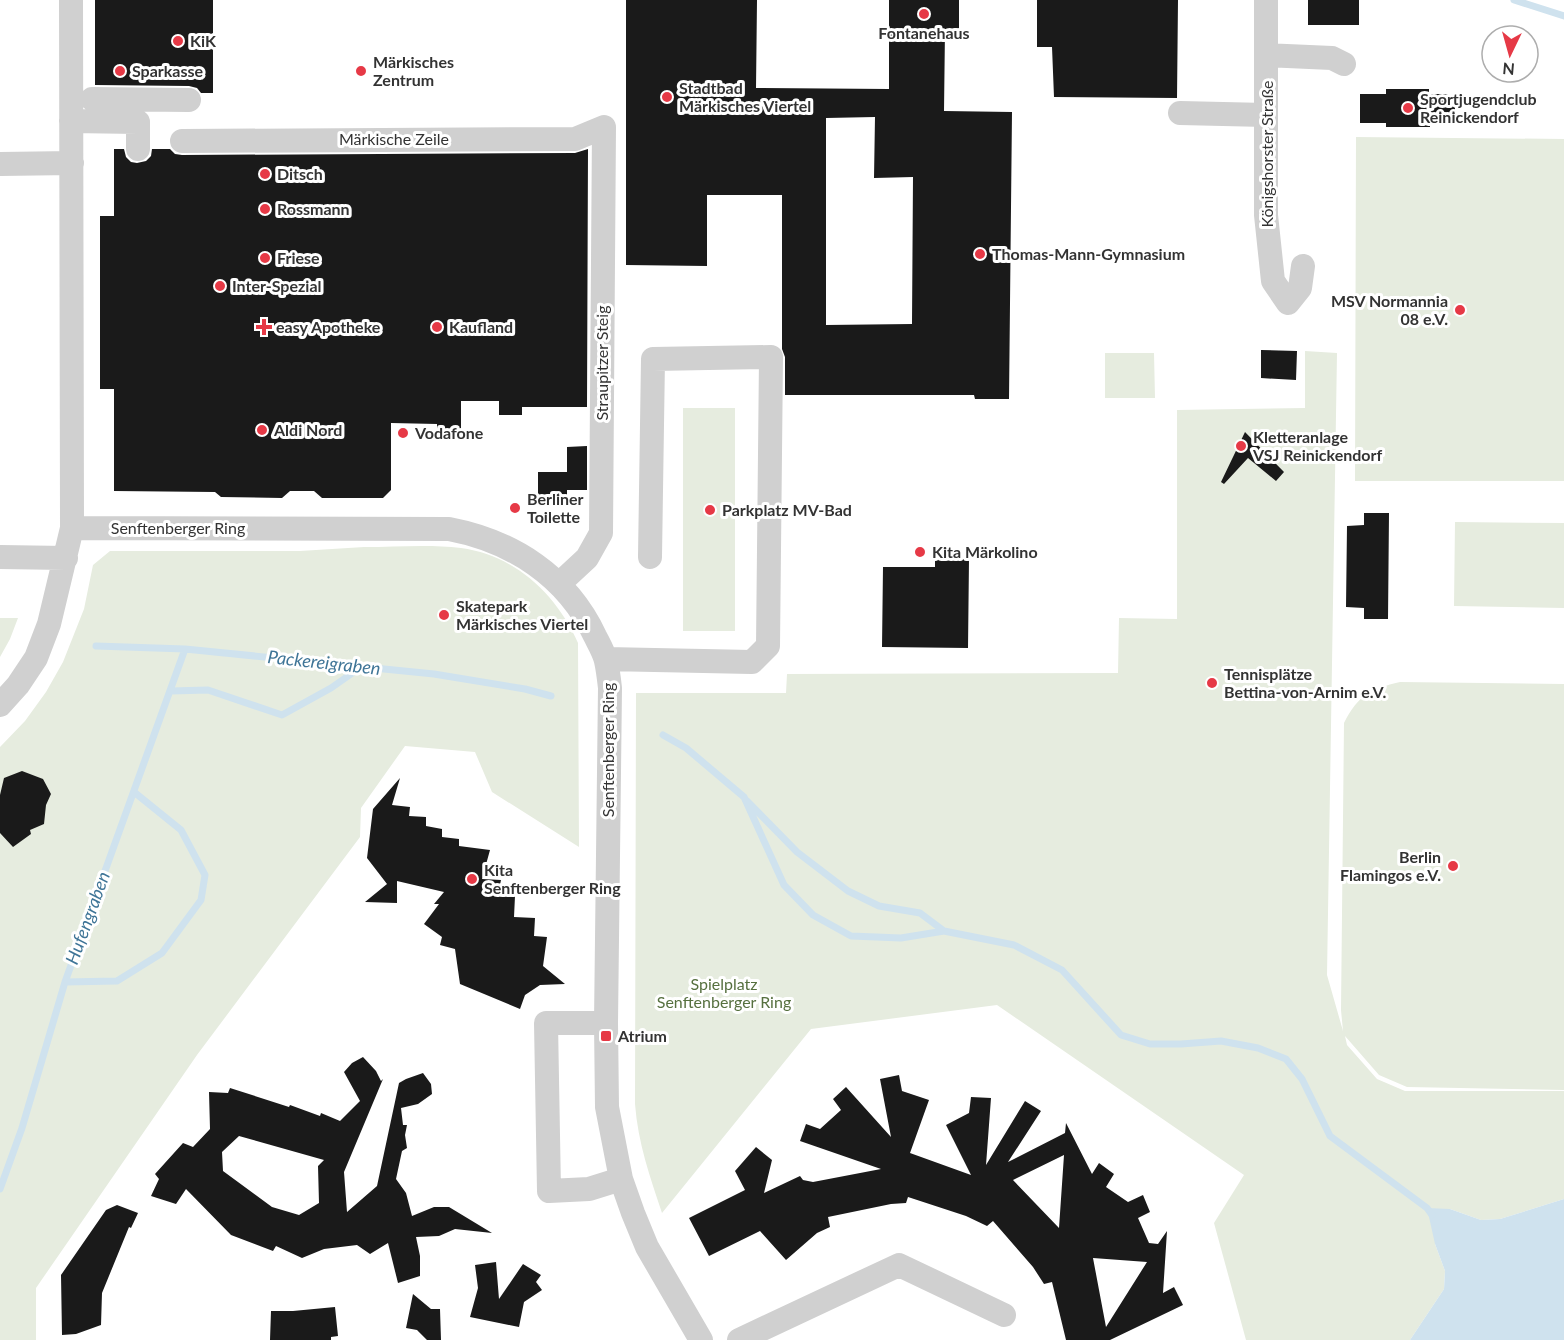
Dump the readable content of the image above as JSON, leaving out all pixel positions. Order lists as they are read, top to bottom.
{
  "streets": {
    "street": [
      "Märkische Zeile",
      "Königshorster Straße",
      "Straupitzer Steig",
      "Senftenberger Ring"
    ]
  },
  "crossings": [
    ["Märkische Zeile", "Straupitzer Steig"],
    ["Straupitzer Steig", "Senftenberger Ring"]
  ],
  "water": ["Packereigraben", "Hufengraben"],
  "parks": ["Spielplatz Senftenberger Ring"],
  "places": {
    "other": [
      "Fontanehaus",
      "KiK",
      "Sparkasse",
      "Märkisches Zentrum",
      "Stadtbad Märkisches Viertel",
      "Sportjugendclub Reinickendorf",
      "Ditsch",
      "Rossmann",
      "Thomas-Mann-Gymnasium",
      "Friese",
      "Inter-Spezial",
      "MSV Normannia 08 e.V.",
      "Kaufland",
      "Aldi Nord",
      "Vodafone",
      "Kletteranlage VSJ Reinickendorf",
      "Berliner Toilette",
      "Parkplatz MV-Bad",
      "Kita Märkolino",
      "Skatepark Märkisches Viertel",
      "Tennisplätze Bettina-von-Arnim e.V.",
      "Berlin Flamingos e.V.",
      "Kita Senftenberger Ring"
    ],
    "health": ["easy Apotheke"],
    "transit": ["Atrium"]
  },
  "north": "bottom"
}
